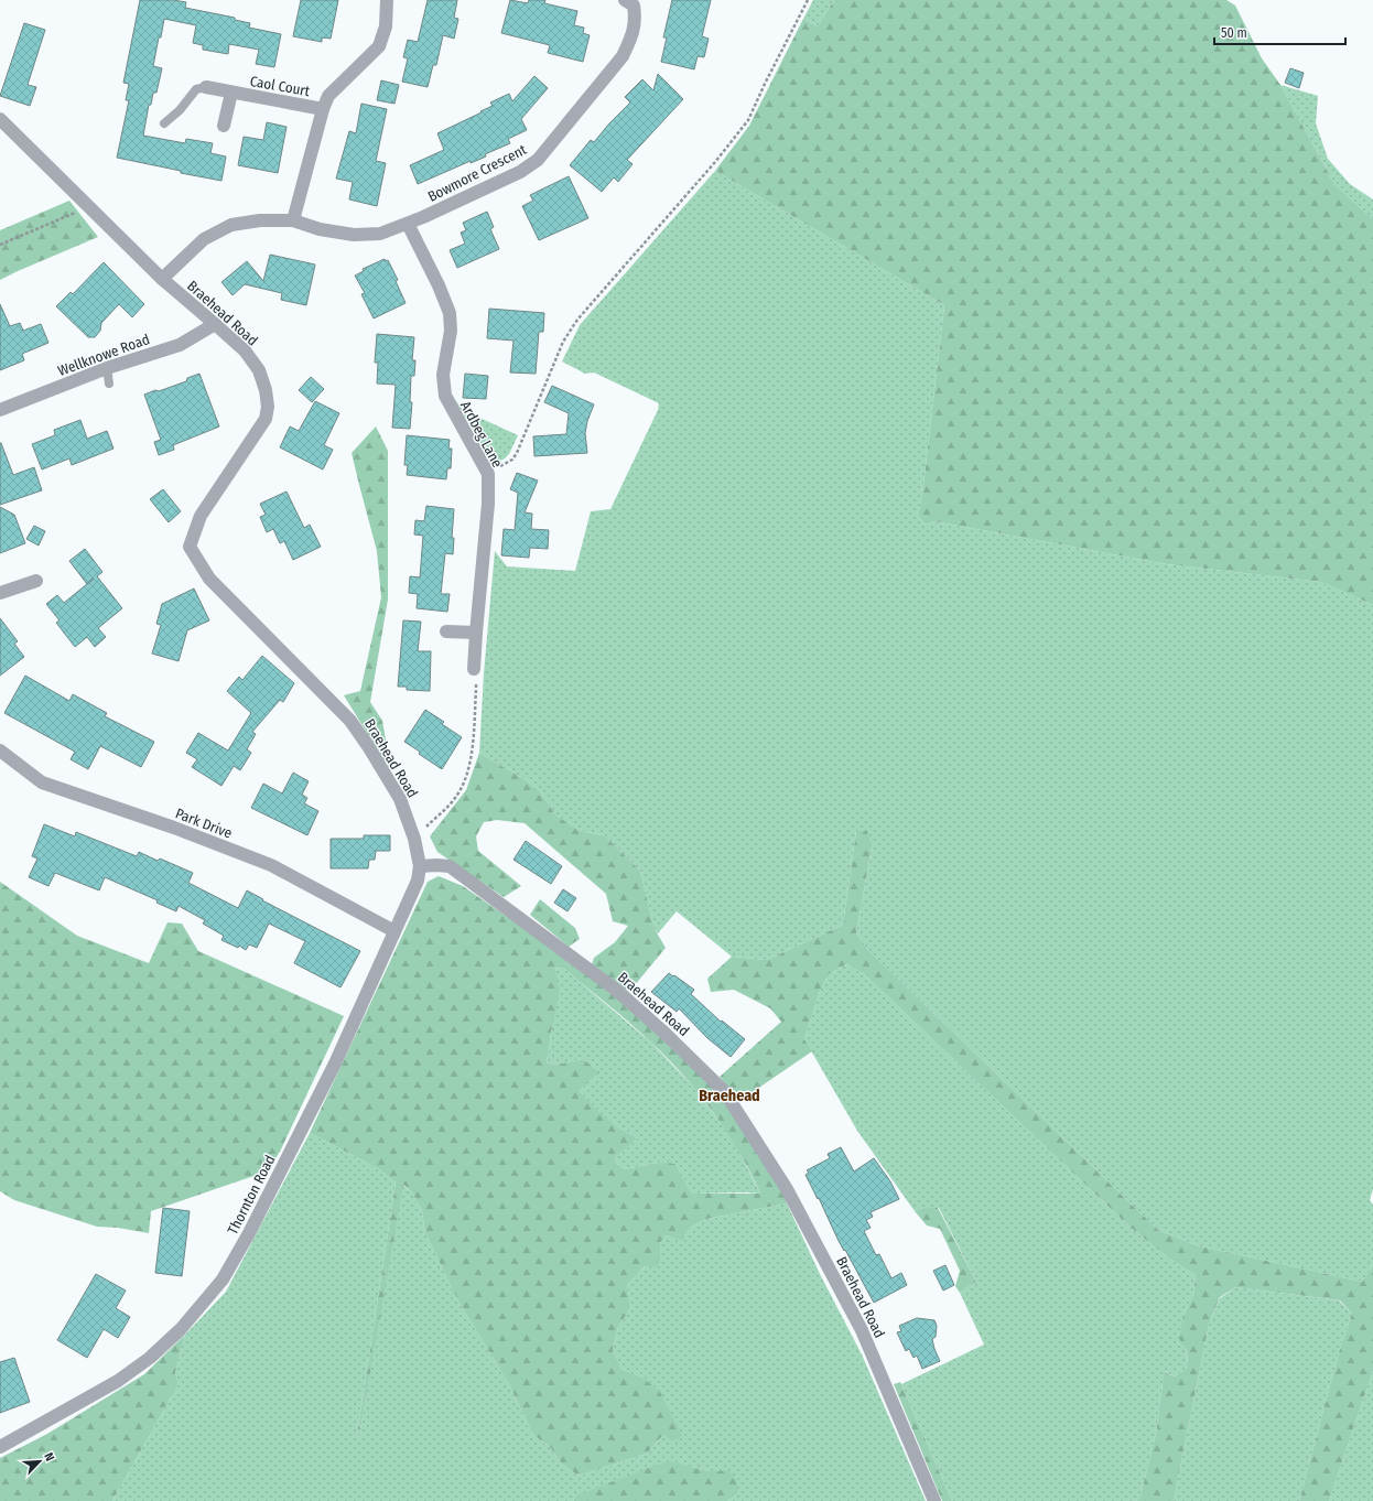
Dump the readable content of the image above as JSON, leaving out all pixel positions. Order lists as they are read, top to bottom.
{
  "streets": {
    "street": [
      "Caol Court",
      "Bowmore Crescent",
      "Braehead Road",
      "Wellknowe Road",
      "Ardbeg Lane",
      "Park Drive",
      "Thornton Road"
    ]
  },
  "crossings": [
    ["Bowmore Crescent", "Braehead Road"],
    ["Bowmore Crescent", "Ardbeg Lane"],
    ["Braehead Road", "Wellknowe Road"],
    ["Braehead Road", "Thornton Road"],
    ["Park Drive", "Thornton Road"]
  ],
  "districts": ["Braehead"],
  "scale_bar": "50 m",
  "north": "top right"
}
